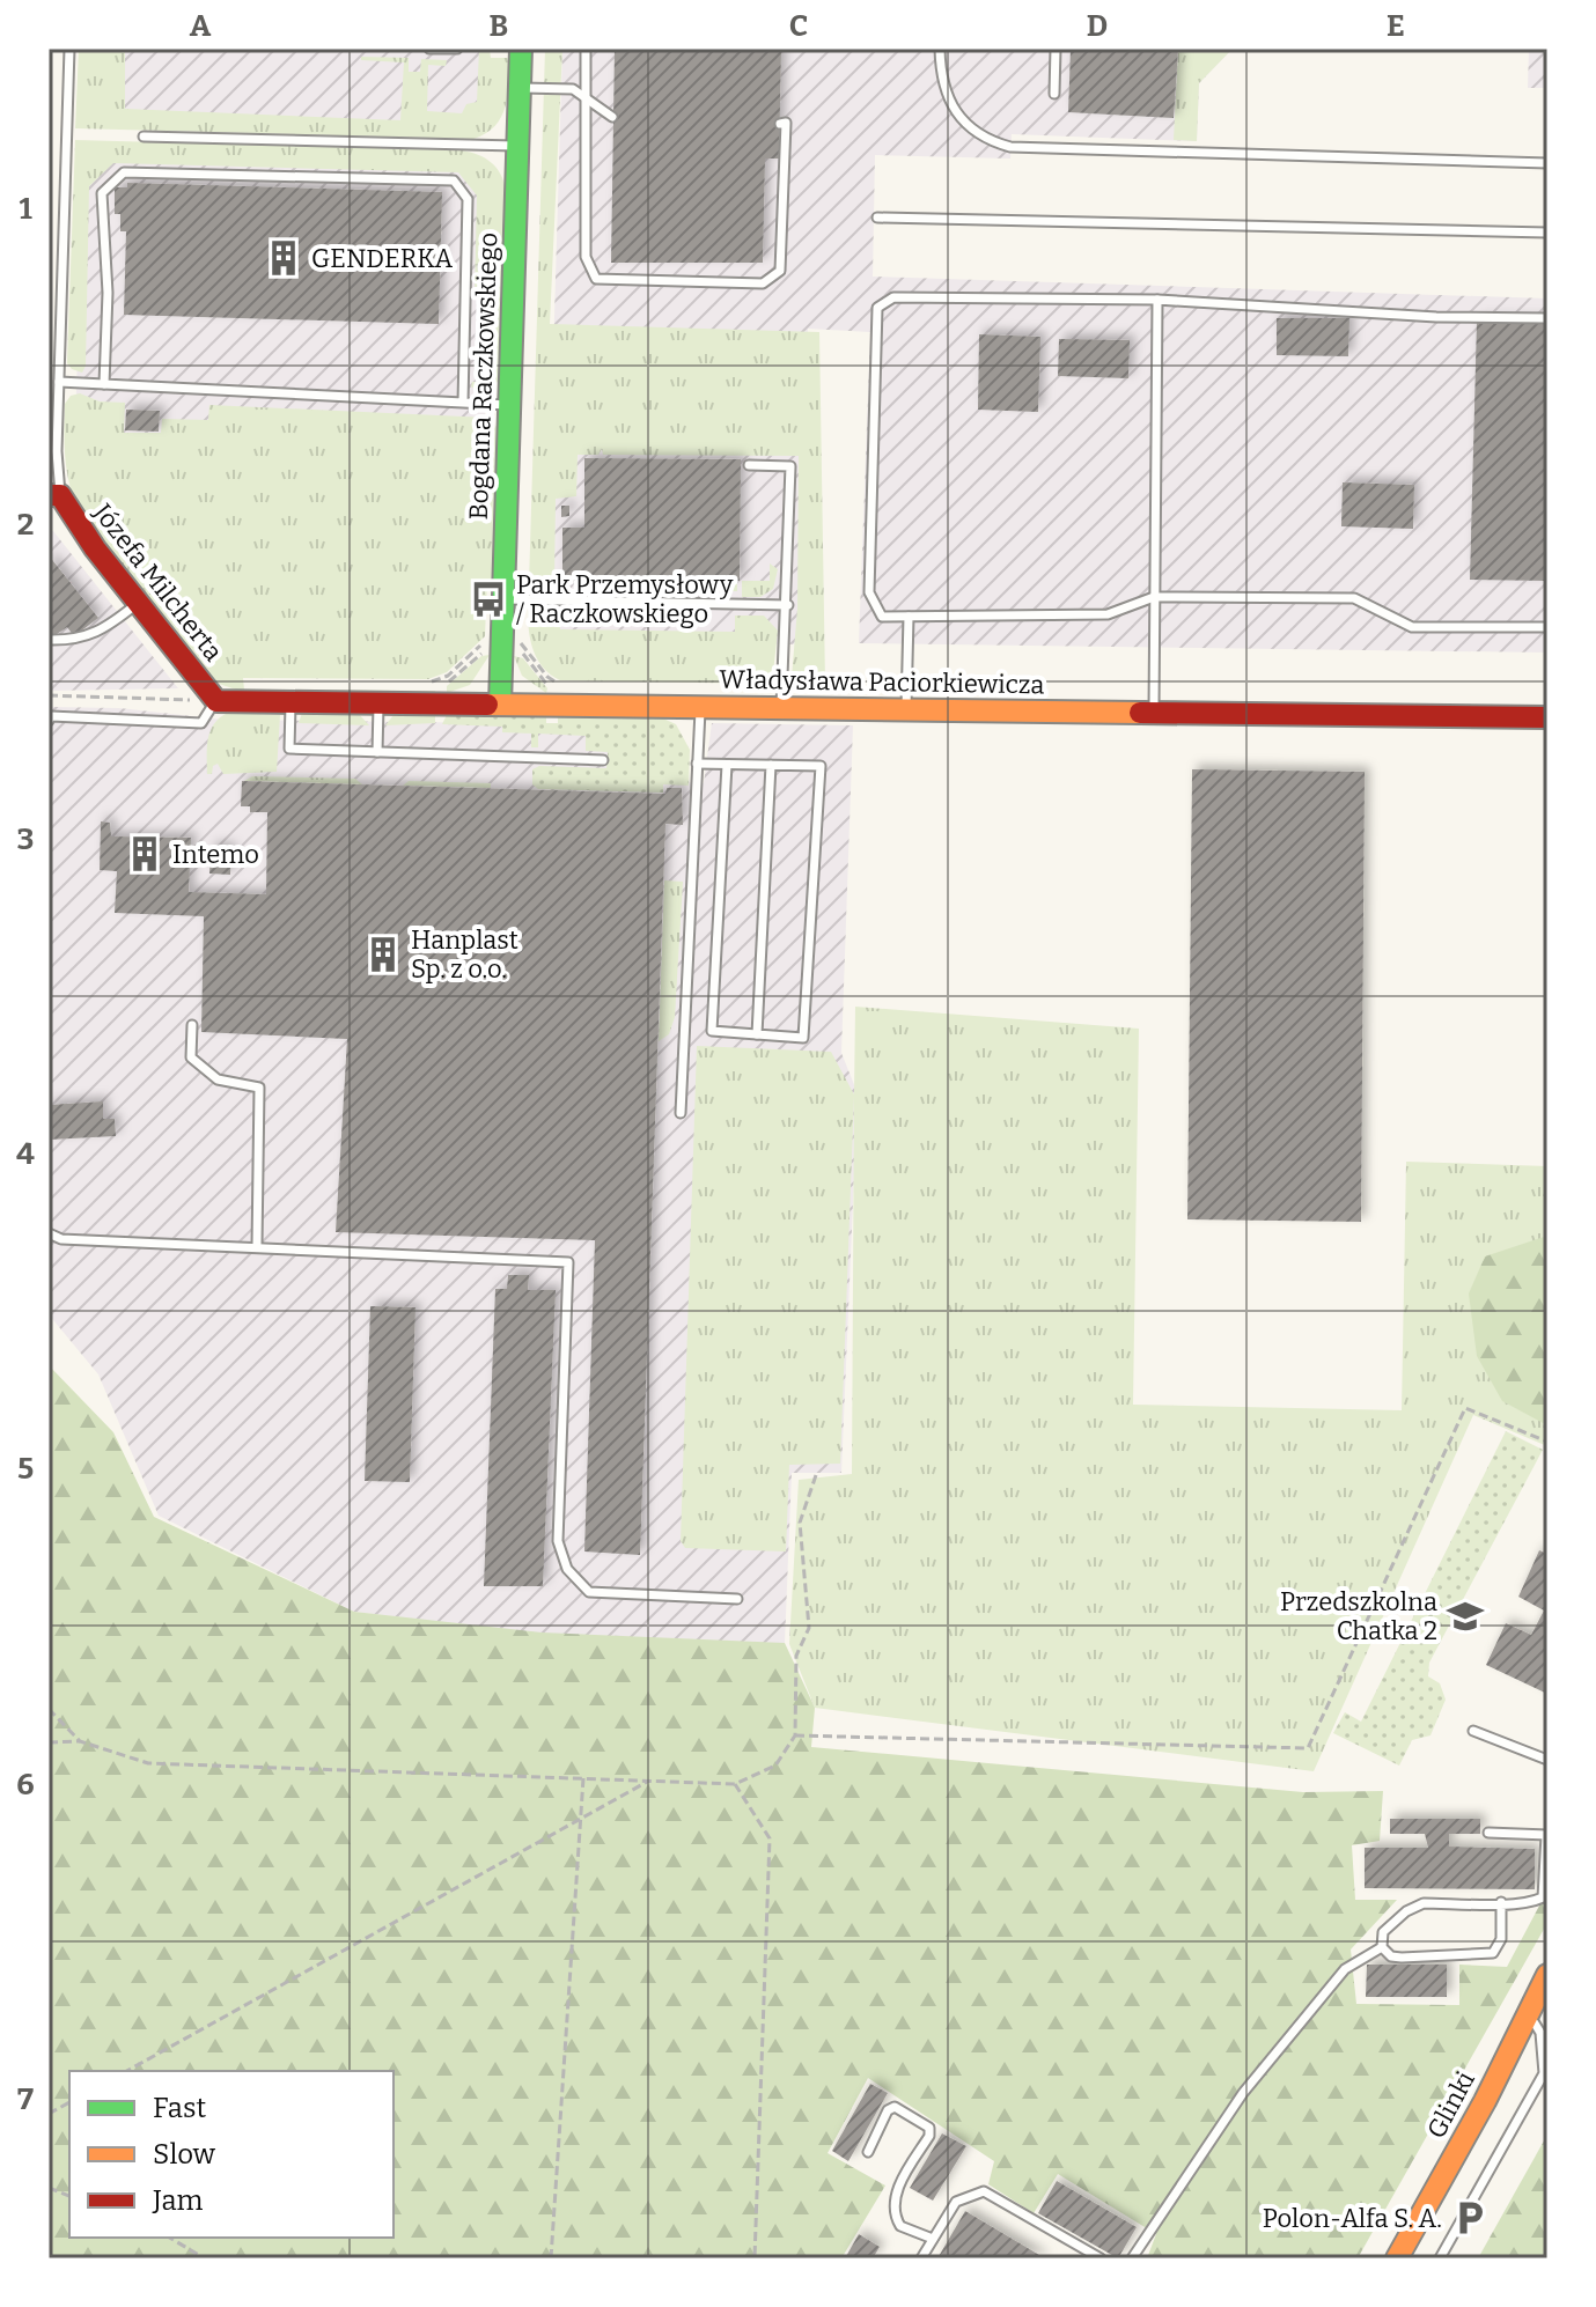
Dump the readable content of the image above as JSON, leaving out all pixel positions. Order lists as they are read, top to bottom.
{
  "streets": {
    "street": [
      "Bogdana Raczkowskiego",
      "Józefa Milcherta",
      "Władysława Paciorkiewicza",
      "Glinki"
    ]
  },
  "crossings": [
    ["Bogdana Raczkowskiego", "Władysława Paciorkiewicza"],
    ["Józefa Milcherta", "Władysława Paciorkiewicza"]
  ],
  "places": {
    "building": ["GENDERKA", "Intemo", "Hanplast Sp. z o.o."],
    "bus stop": ["Park Przemysłowy / Raczkowskiego"],
    "school or university": ["Przedszkolna Chatka 2"],
    "parking": ["Polon-Alfa S. A."]
  },
  "legend": ["Fast", "Slow", "Jam"],
  "grid": {
    "columns": [
      "A",
      "B",
      "C",
      "D",
      "E"
    ],
    "rows": [
      "1",
      "2",
      "3",
      "4",
      "5",
      "6",
      "7"
    ]
  }
}
